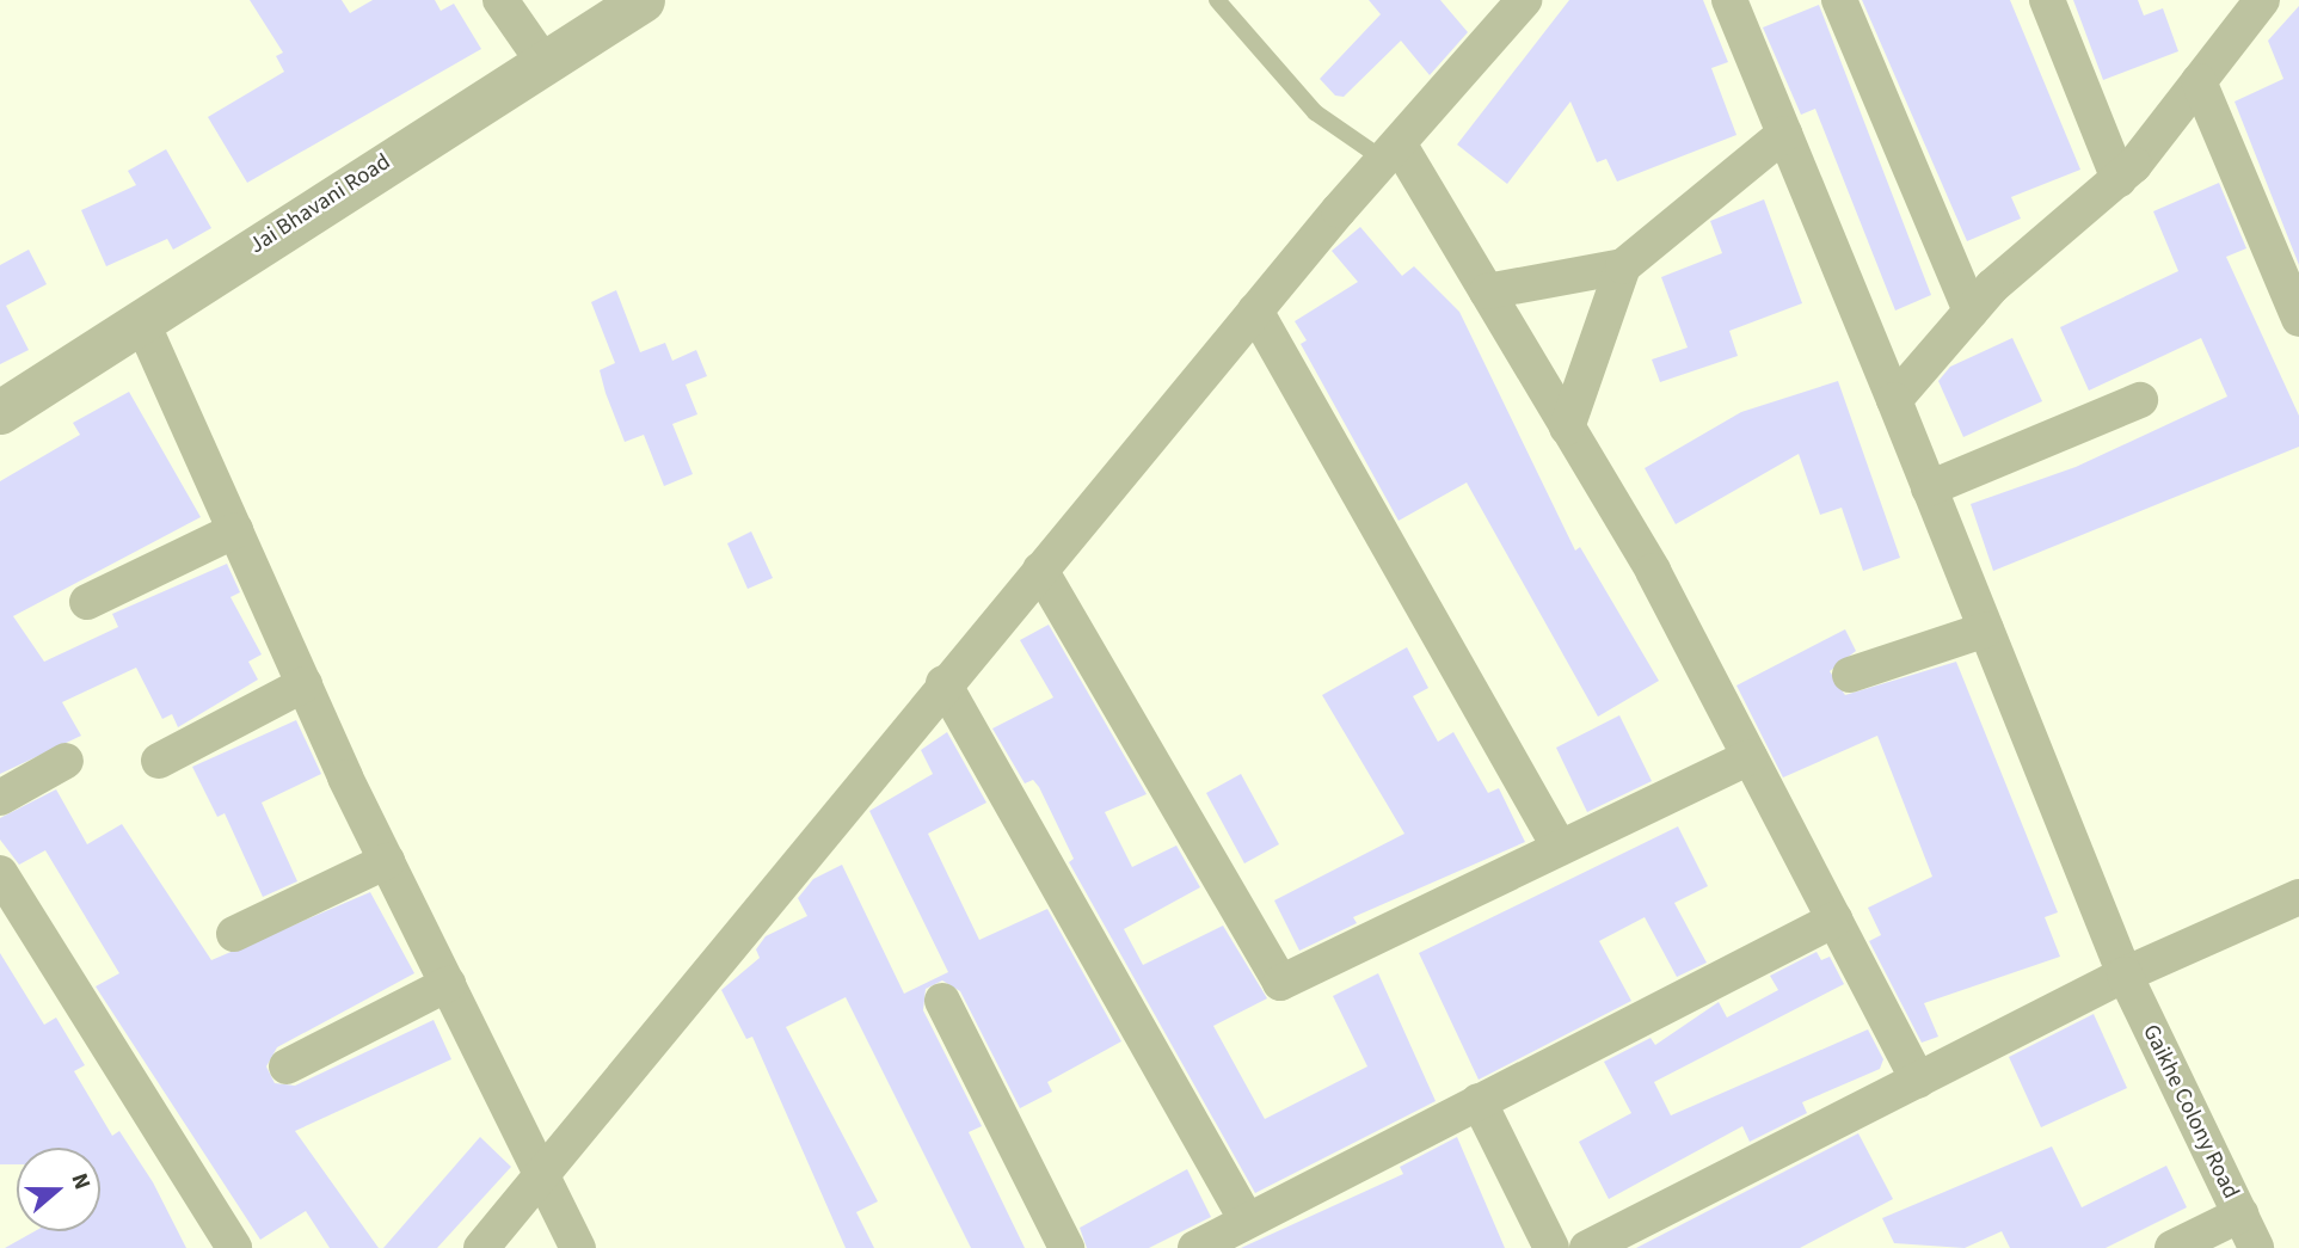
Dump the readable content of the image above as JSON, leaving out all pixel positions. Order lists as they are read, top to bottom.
{
  "streets": {
    "street": ["Jai Bhavani Road", "Gaikhe Colony Road"]
  },
  "north": "right"
}
